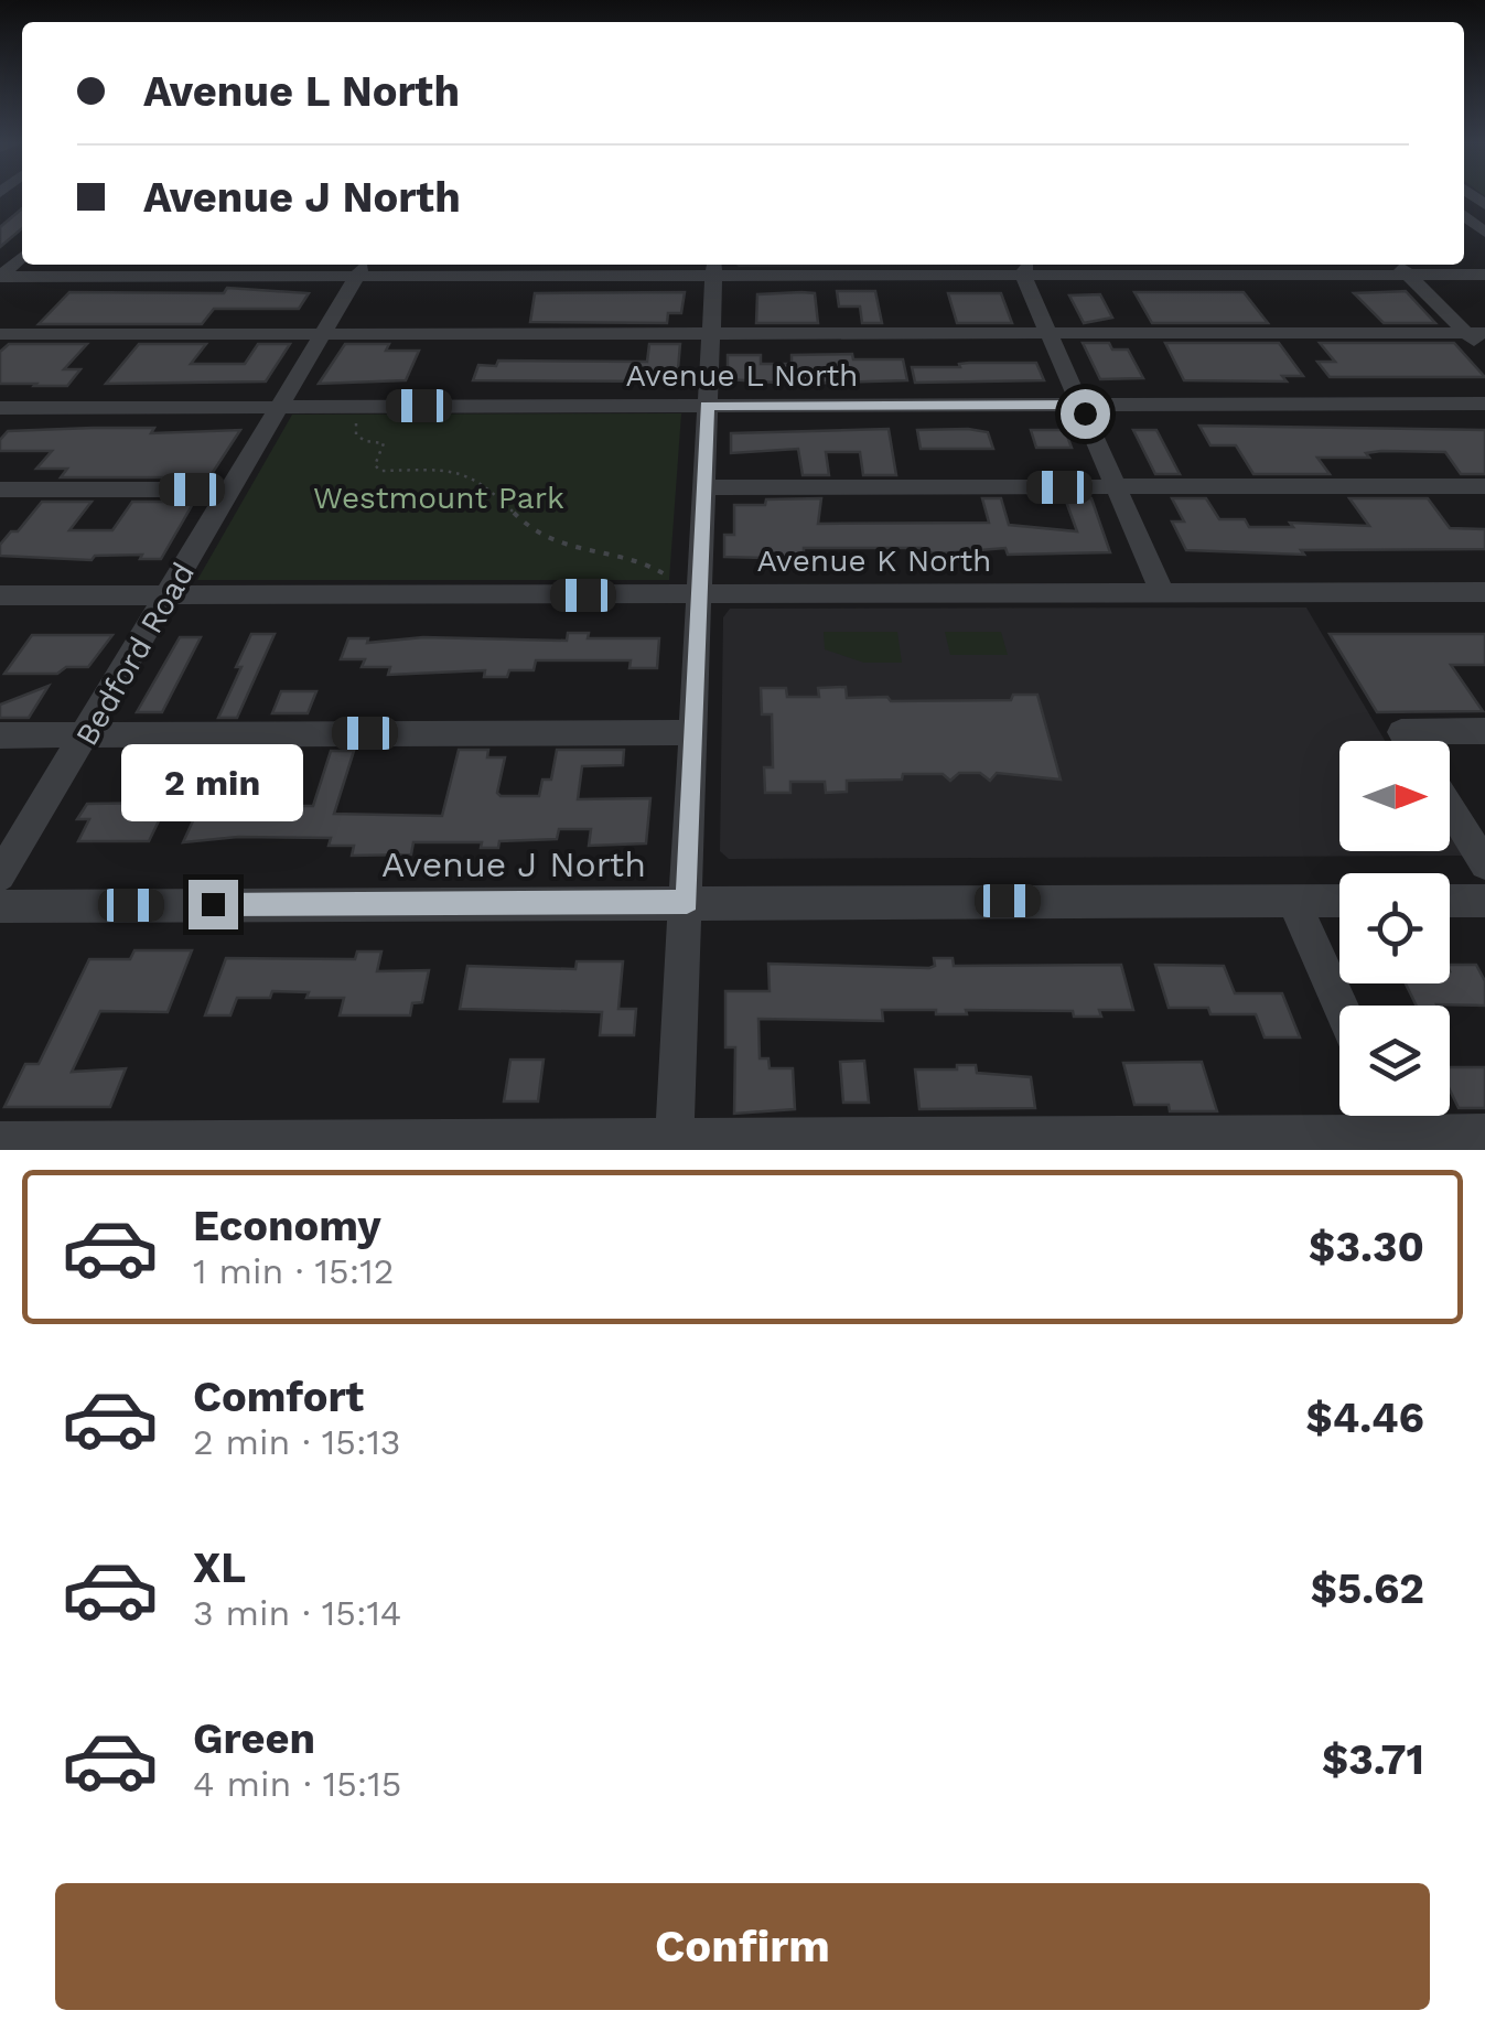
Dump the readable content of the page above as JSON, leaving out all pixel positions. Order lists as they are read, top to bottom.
{
  "streets": {
    "street": [
      "Avenue L North",
      "Avenue K North",
      "Bedford Road",
      "Avenue J North"
    ]
  },
  "crossings": [
    ["Avenue L North", "Bedford Road"],
    ["Avenue K North", "Bedford Road"]
  ],
  "parks": ["Westmount Park"],
  "north": "right",
  "page": {
    "banner": ["Avenue L North", "Avenue J North"],
    "bubble": "2 min",
    "list": [
      {
        "name": "Economy",
        "note": "1 min · 15:12",
        "value": "$3.30"
      },
      {
        "name": "Comfort",
        "note": "2 min · 15:13",
        "value": "$4.46"
      },
      {
        "name": "XL",
        "note": "3 min · 15:14",
        "value": "$5.62"
      },
      {
        "name": "Green",
        "note": "4 min · 15:15",
        "value": "$3.71"
      }
    ],
    "buttons": "Confirm"
  }
}
